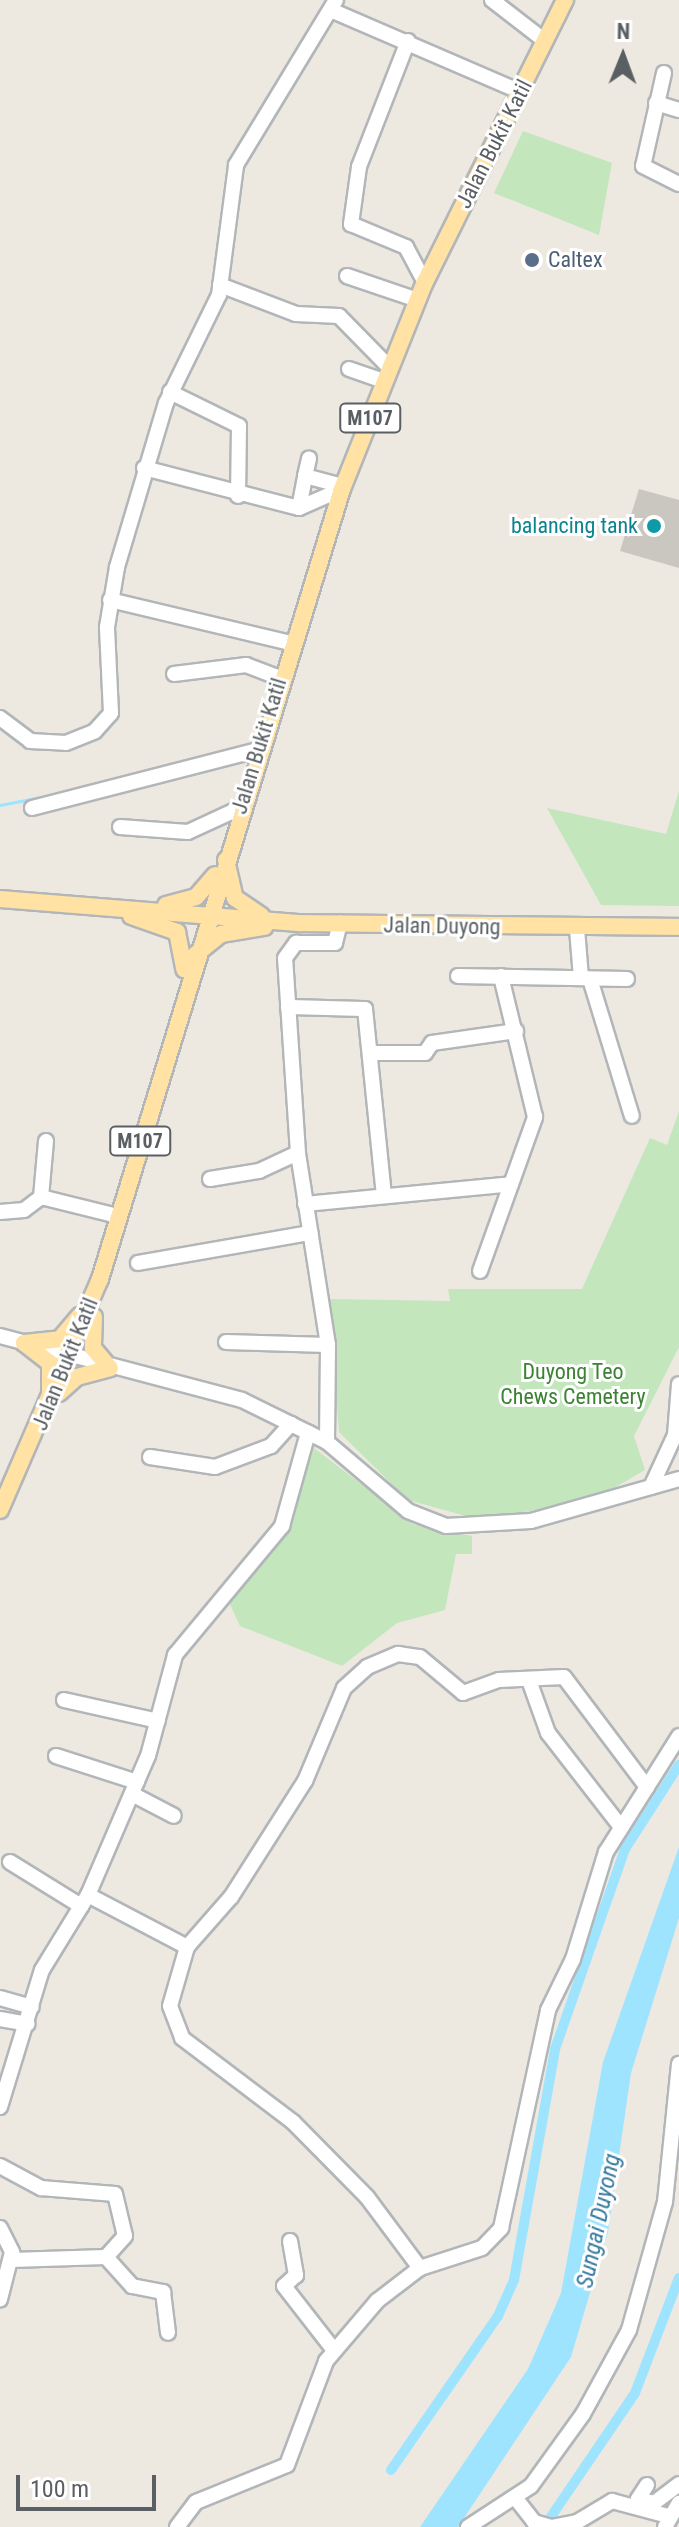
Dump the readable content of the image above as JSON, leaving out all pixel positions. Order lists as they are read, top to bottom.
{
  "streets": {
    "main road": ["Jalan Bukit Katil", "M107", "Jalan Duyong"]
  },
  "crossings": [
    ["Jalan Bukit Katil", "Jalan Duyong"]
  ],
  "water": ["Sungai Duyong"],
  "parks": ["Duyong Teo Chews Cemetery"],
  "places": ["Caltex", "balancing tank"],
  "scale_bar": "100 m",
  "north": "top"
}
